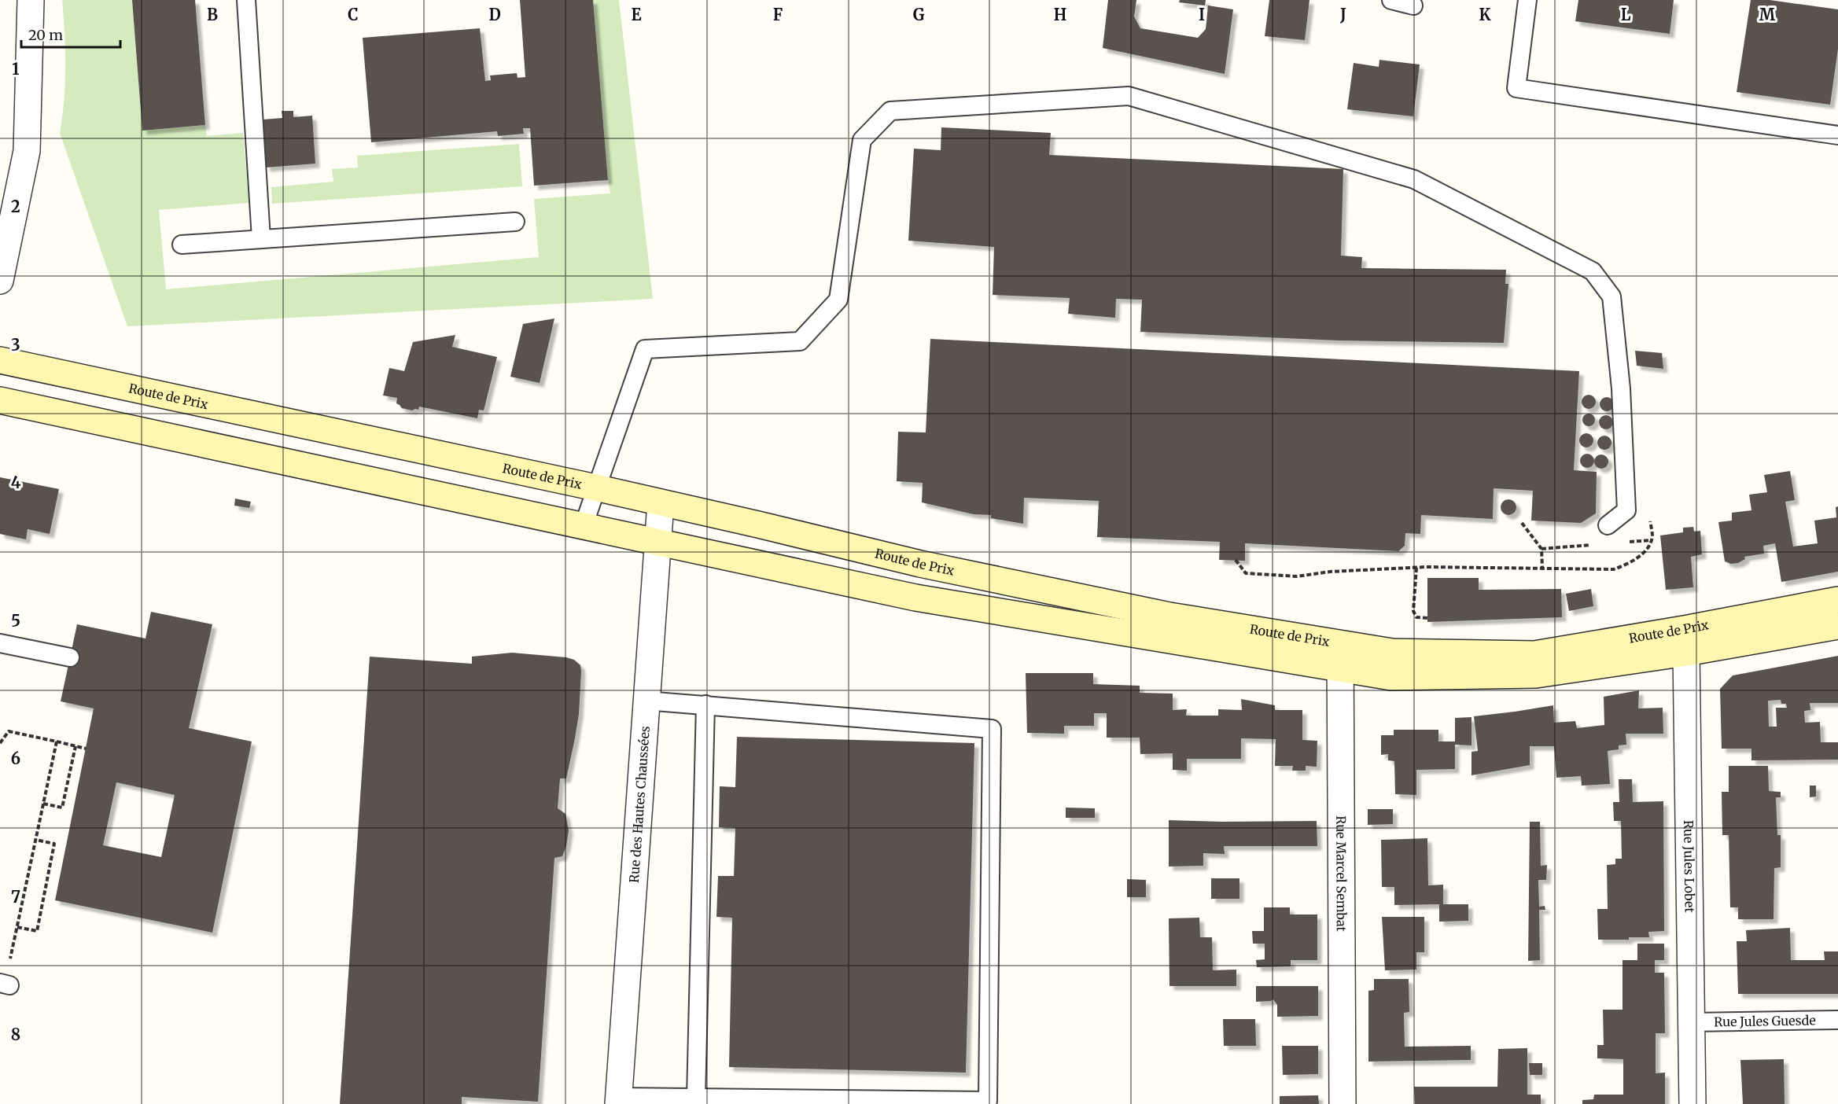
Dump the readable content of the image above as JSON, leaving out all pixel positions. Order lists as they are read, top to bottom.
{
  "streets": {
    "main road": ["Route de Prix"],
    "street": ["Rue des Hautes Chaussées", "Rue Jules Lobet", "Rue Marcel Sembat"],
    "lane": ["Rue Jules Guesde"]
  },
  "crossings": [
    ["Route de Prix", "Rue des Hautes Chaussées"],
    ["Route de Prix", "Rue Jules Lobet"],
    ["Route de Prix", "Rue Marcel Sembat"],
    ["Rue Jules Lobet", "Rue Jules Guesde"]
  ],
  "scale_bar": "20 m",
  "grid": {
    "columns": [
      "B",
      "C",
      "D",
      "E",
      "F",
      "G",
      "H",
      "I",
      "J",
      "K",
      "L",
      "M"
    ],
    "rows": [
      "1",
      "2",
      "3",
      "4",
      "5",
      "6",
      "7",
      "8"
    ]
  }
}
